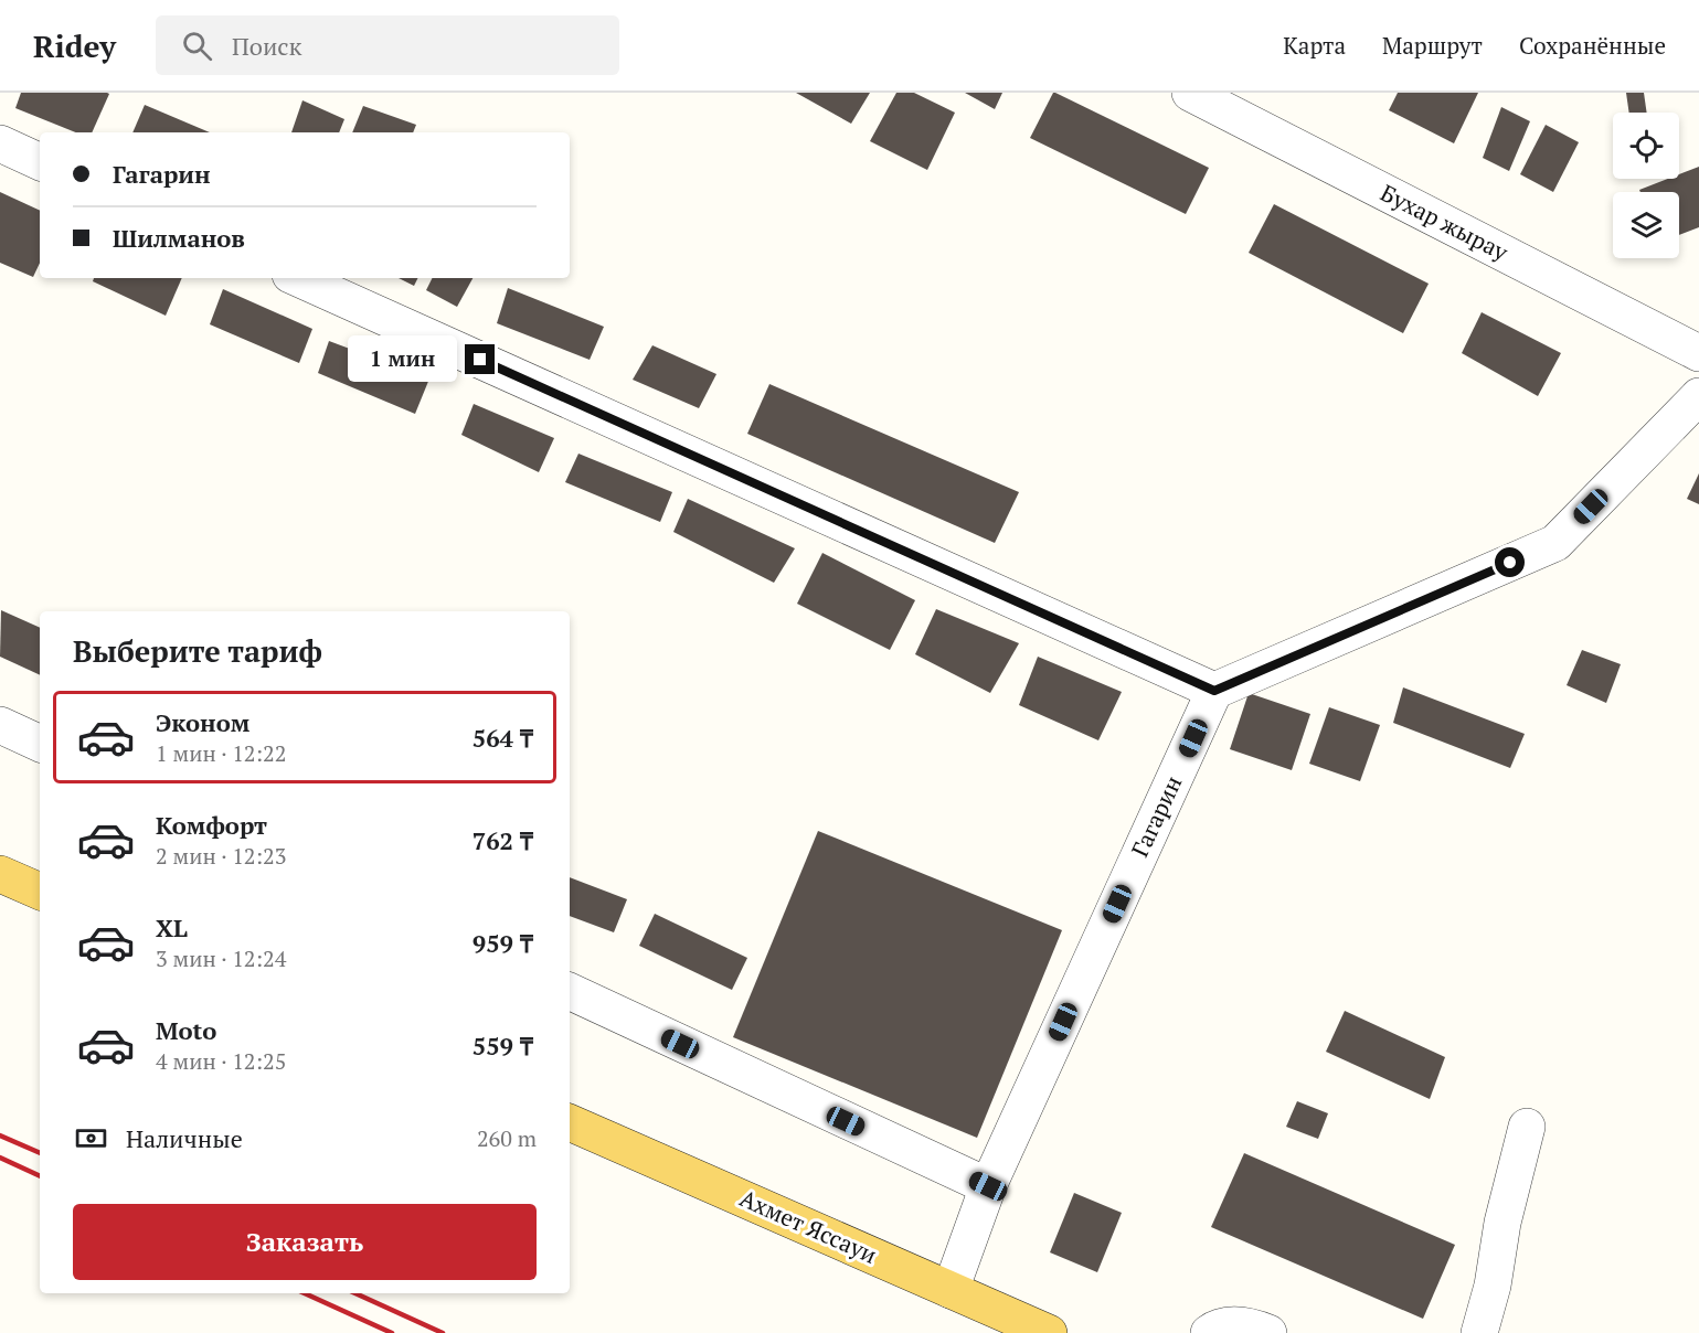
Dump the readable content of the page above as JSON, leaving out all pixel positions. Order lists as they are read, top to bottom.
{
  "streets": {
    "main road": ["Ахмет Яссауи"],
    "street": ["Бухар жырау", "Гагарин"]
  },
  "crossings": [
    ["Гагарин", "Ахмет Яссауи"]
  ],
  "page": {
    "header": "Ridey",
    "search": "Поиск",
    "nav": ["Карта", "Маршрут", "Сохранённые"],
    "banner": ["Гагарин", "Шилманов"],
    "bubble": "1 мин",
    "heading": "Выберите тариф",
    "list": [
      {
        "name": "Эконом",
        "note": "1 мин · 12:22",
        "value": "564 ₸"
      },
      {
        "name": "Комфорт",
        "note": "2 мин · 12:23",
        "value": "762 ₸"
      },
      {
        "name": "XL",
        "note": "3 мин · 12:24",
        "value": "959 ₸"
      },
      {
        "name": "Moto",
        "note": "4 мин · 12:25",
        "value": "559 ₸"
      }
    ],
    "pay": ["Наличные", "260 m"],
    "buttons": "Заказать"
  }
}
